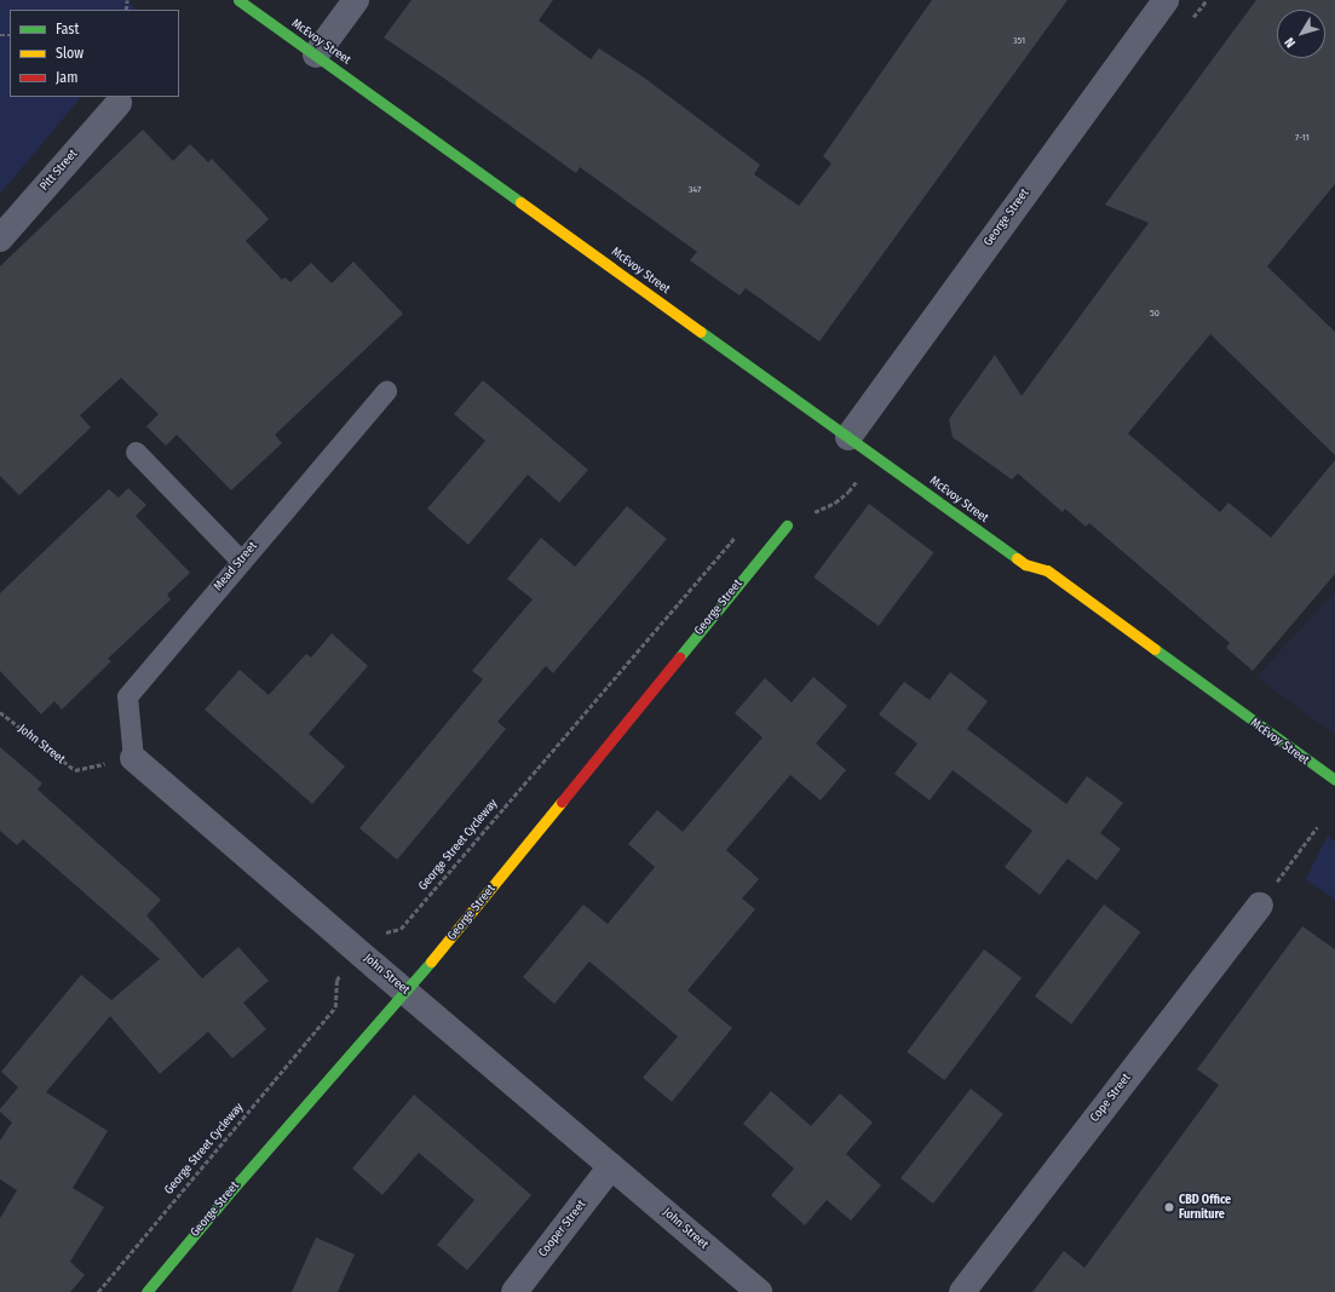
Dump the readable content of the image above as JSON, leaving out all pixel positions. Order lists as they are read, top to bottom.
{
  "streets": {
    "main road": ["McEvoy Street", "George Street"],
    "street": [
      "Pitt Street",
      "John Street",
      "Cope Street",
      "Cooper Street"
    ],
    "lane": ["Mead Street"],
    "path": ["George Street Cycleway"]
  },
  "crossings": [
    ["McEvoy Street", "George Street"],
    ["George Street", "John Street"],
    ["Mead Street", "John Street"],
    ["John Street", "George Street Cycleway"],
    ["John Street", "Cooper Street"]
  ],
  "places": ["CBD Office Furniture"],
  "house_numbers": [
    "351",
    "7-11",
    "347",
    "50"
  ],
  "legend": ["Fast", "Slow", "Jam"],
  "north": "bottom left"
}
